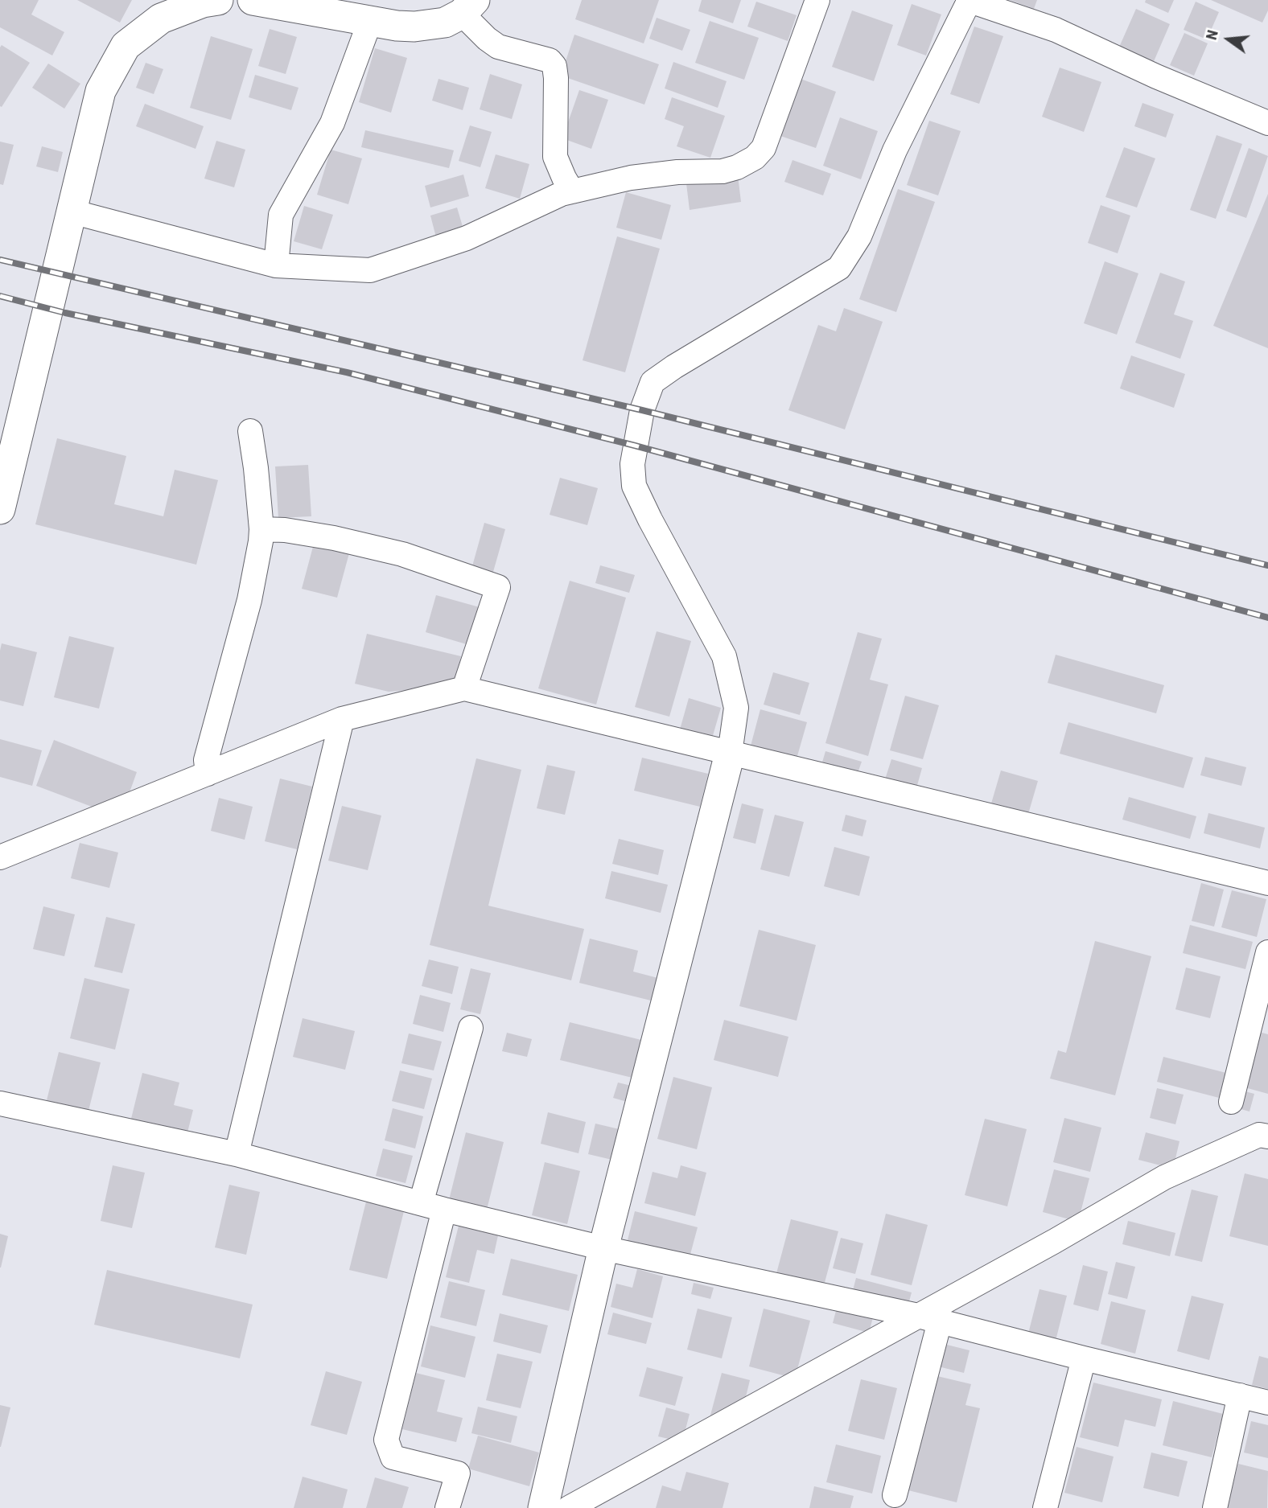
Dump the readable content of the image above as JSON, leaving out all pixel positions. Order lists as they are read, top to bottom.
{
  "north": "left"
}
